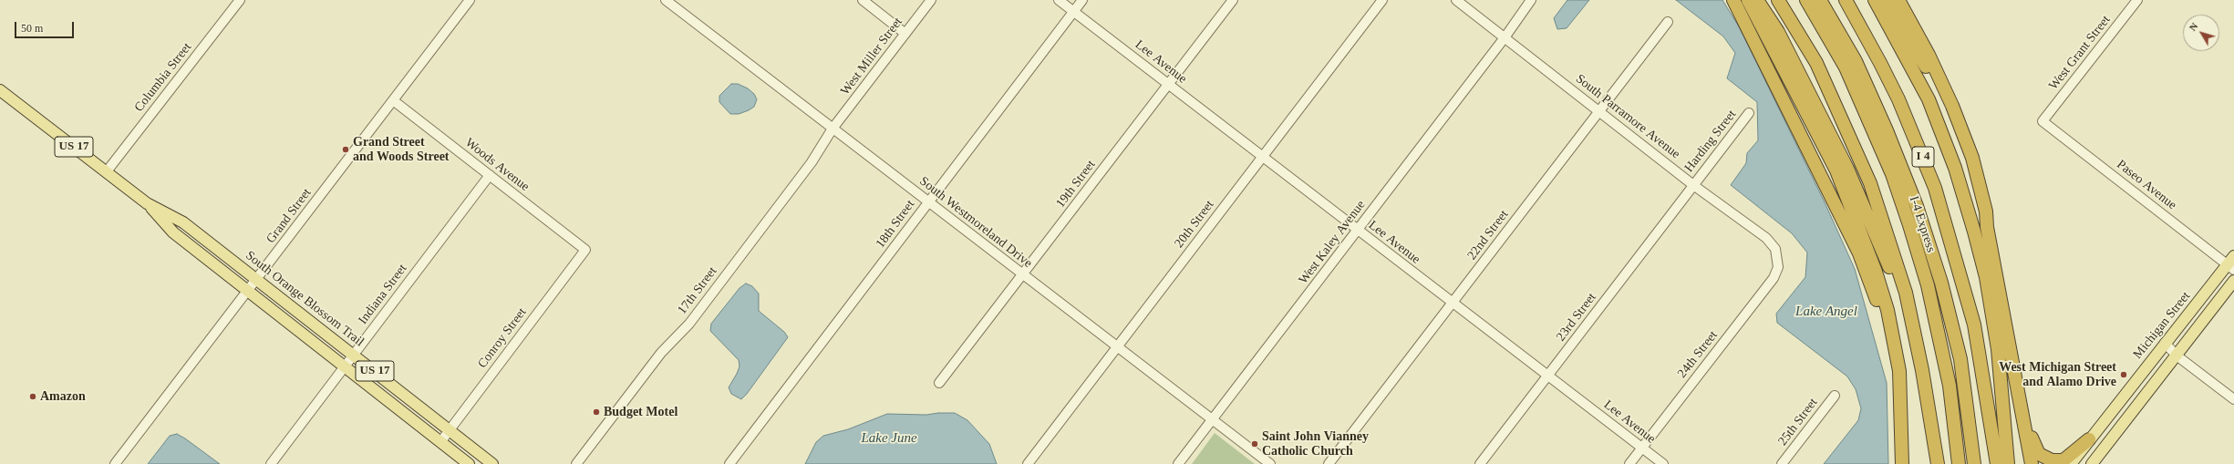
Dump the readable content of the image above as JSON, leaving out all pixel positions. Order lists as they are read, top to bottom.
{
  "streets": {
    "highway": ["I 4", "I-4 Express"],
    "main road": ["US 17", "South Orange Blossom Trail", "Michigan Street"],
    "street": [
      "West Grant Street",
      "West Miller Street",
      "Lee Avenue",
      "Columbia Street",
      "South Parramore Avenue",
      "Harding Street",
      "Woods Avenue",
      "19th Street",
      "Paseo Avenue",
      "Grand Street",
      "South Westmoreland Drive",
      "18th Street",
      "20th Street",
      "22nd Street",
      "West Kaley Avenue",
      "17th Street",
      "Indiana Street",
      "23rd Street",
      "Conroy Street",
      "24th Street",
      "25th Street"
    ]
  },
  "crossings": [
    ["West Grant Street", "Paseo Avenue"],
    ["West Miller Street", "South Westmoreland Drive"],
    ["West Miller Street", "17th Street"],
    ["Lee Avenue", "19th Street"],
    ["Lee Avenue", "18th Street"],
    ["Lee Avenue", "20th Street"],
    ["Lee Avenue", "22nd Street"],
    ["Lee Avenue", "West Kaley Avenue"],
    ["Lee Avenue", "23rd Street"],
    ["Lee Avenue", "24th Street"],
    ["Columbia Street", "South Orange Blossom Trail"],
    ["South Parramore Avenue", "Harding Street"],
    ["South Parramore Avenue", "22nd Street"],
    ["South Parramore Avenue", "West Kaley Avenue"],
    ["South Parramore Avenue", "23rd Street"],
    ["South Parramore Avenue", "24th Street"],
    ["Harding Street", "23rd Street"],
    ["Woods Avenue", "Grand Street"],
    ["Woods Avenue", "Indiana Street"],
    ["Woods Avenue", "Conroy Street"],
    ["19th Street", "South Westmoreland Drive"],
    ["Paseo Avenue", "Michigan Street"],
    ["Grand Street", "South Orange Blossom Trail"],
    ["South Westmoreland Drive", "18th Street"],
    ["South Westmoreland Drive", "20th Street"],
    ["South Westmoreland Drive", "West Kaley Avenue"],
    ["South Westmoreland Drive", "17th Street"],
    ["Indiana Street", "South Orange Blossom Trail"],
    ["South Orange Blossom Trail", "Conroy Street"]
  ],
  "water": ["Lake Angel", "Lake June"],
  "places": [
    "Grand Street and Woods Street",
    "West Michigan Street and Alamo Drive",
    "Amazon",
    "Budget Motel",
    "Saint John Vianney Catholic Church"
  ],
  "scale_bar": "50 m",
  "north": "top left"
}
